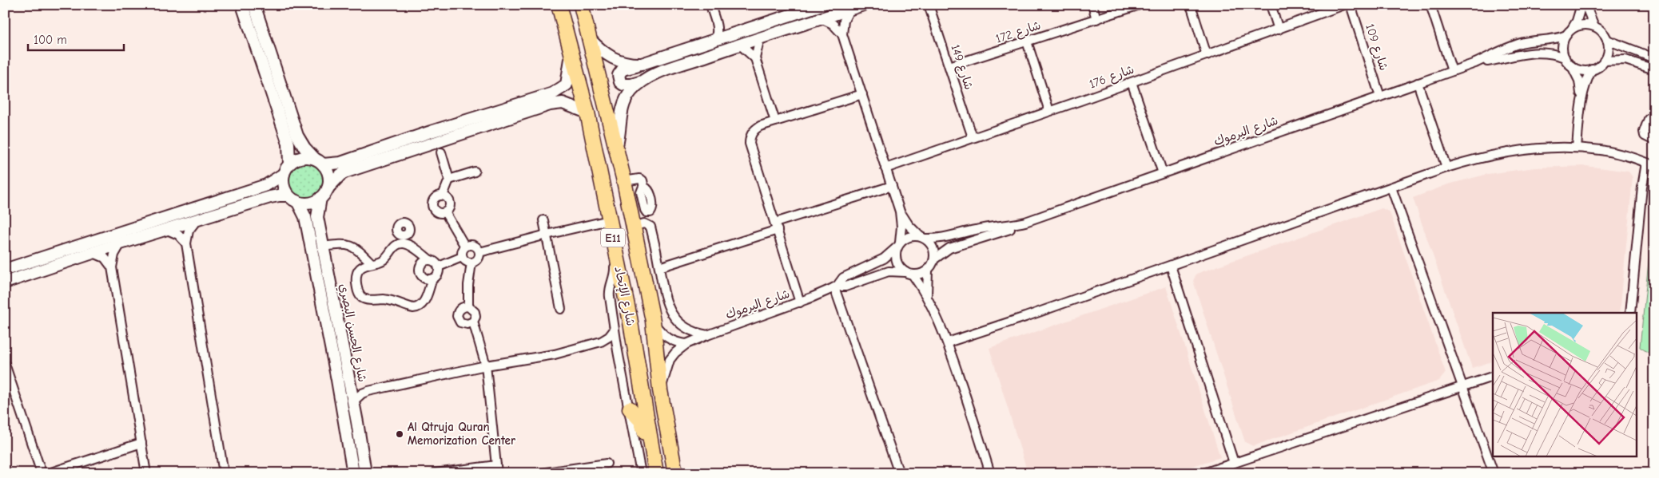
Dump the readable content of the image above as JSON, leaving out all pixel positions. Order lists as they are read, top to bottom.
{
  "streets": {
    "highway": ["E11", "شارع الإتحاد"],
    "main road": ["شارع الحسن البصري"],
    "street": [
      "شارع 172",
      "شارع 109",
      "شارع 149",
      "شارع 176",
      "شارع اليرموك"
    ]
  },
  "crossings": [
    ["شارع 172", "شارع 149"],
    ["شارع 109", "شارع اليرموك"],
    ["شارع 149", "شارع 176"],
    ["شارع اليرموك", "شارع الإتحاد"]
  ],
  "places": ["Al Qtruja Quran Memorization Center"],
  "scale_bar": "100 m"
}
